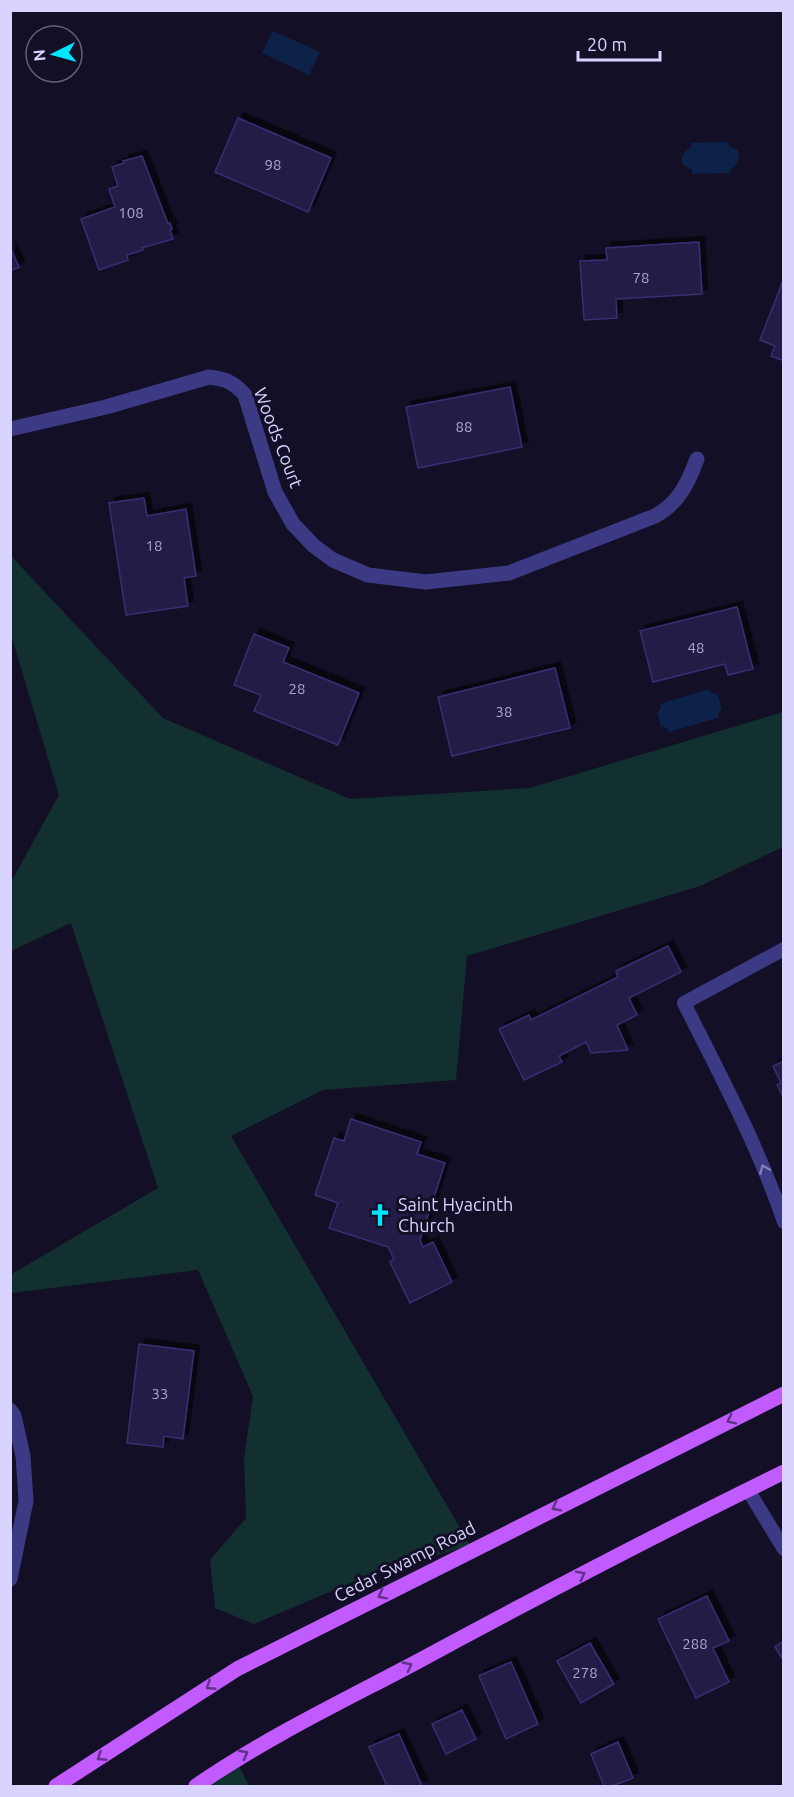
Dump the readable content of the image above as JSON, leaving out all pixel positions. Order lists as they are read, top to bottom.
{
  "streets": {
    "main road": ["Cedar Swamp Road"],
    "street": ["Woods Court"]
  },
  "places": {
    "church": ["Saint Hyacinth Church"]
  },
  "house_numbers": [
    "98",
    "108",
    "78",
    "88",
    "18",
    "48",
    "28",
    "38",
    "33",
    "288",
    "278"
  ],
  "scale_bar": "20 m",
  "north": "left"
}
